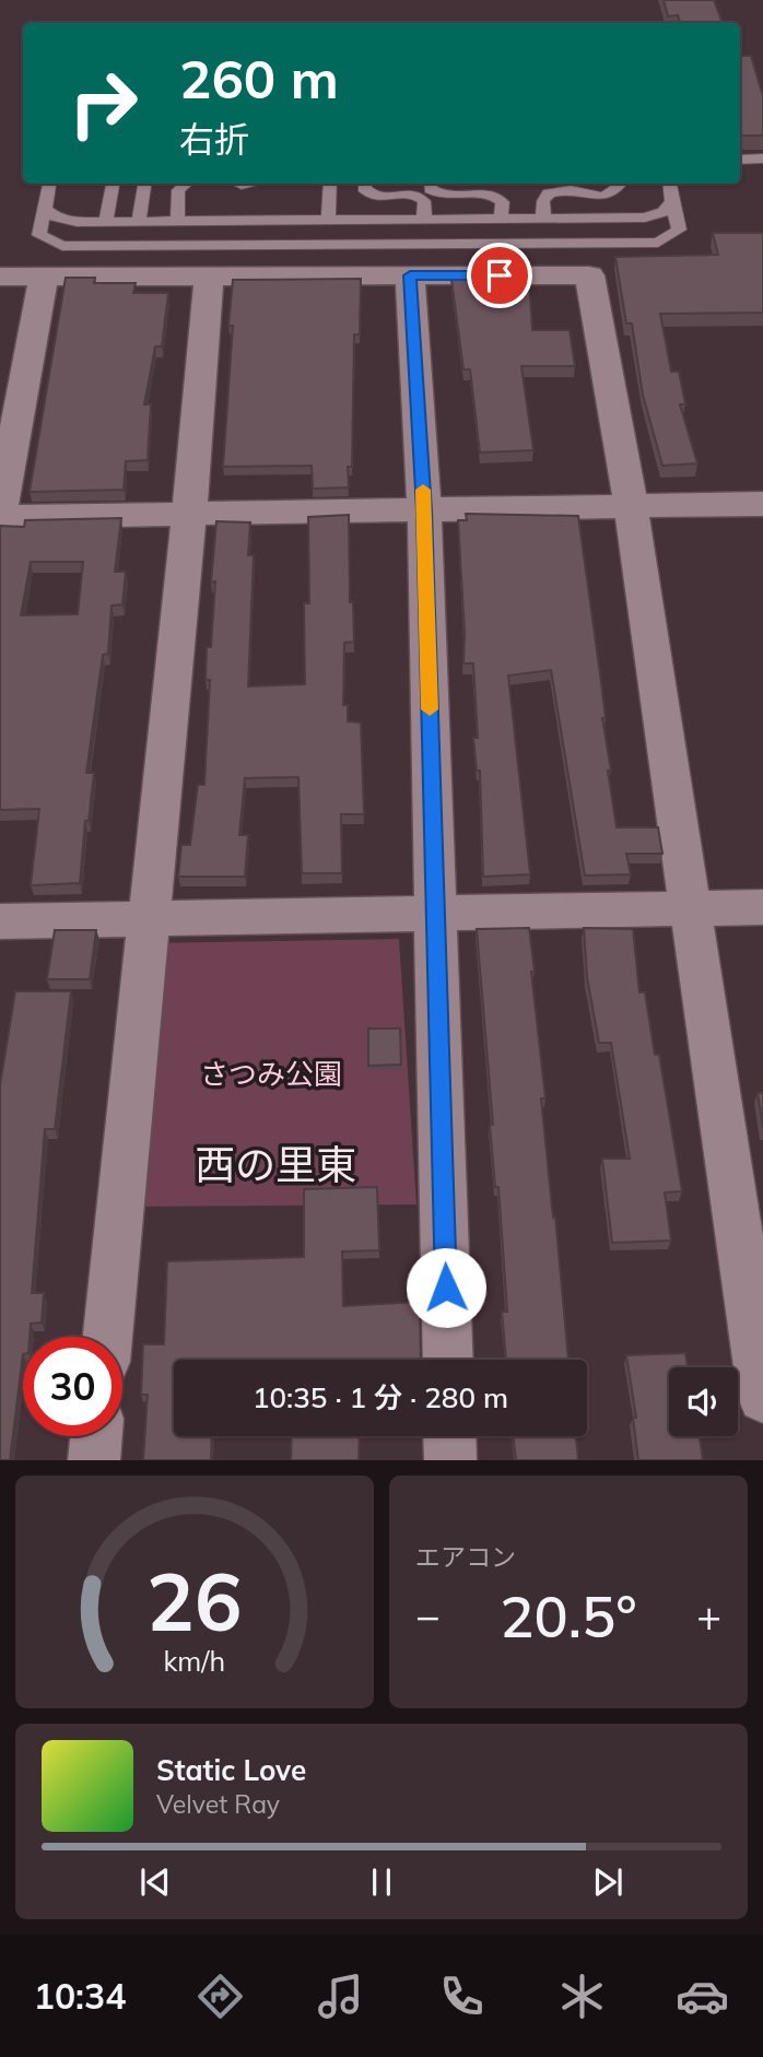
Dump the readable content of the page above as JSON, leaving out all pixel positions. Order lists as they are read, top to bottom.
{
  "districts": ["西の里東"],
  "parks": ["さつみ公園"],
  "page": {
    "turn": ["260 m", "右折"],
    "limit": "30",
    "trip": "10:35 · 1 分 · 280 m",
    "tile": "エアコン",
    "heat": ["−", "20.5°", "+"],
    "song": ["Static Love", "Velvet Ray"],
    "tabs": "10:34",
    "gauge": ["26", "km/h"]
  }
}
